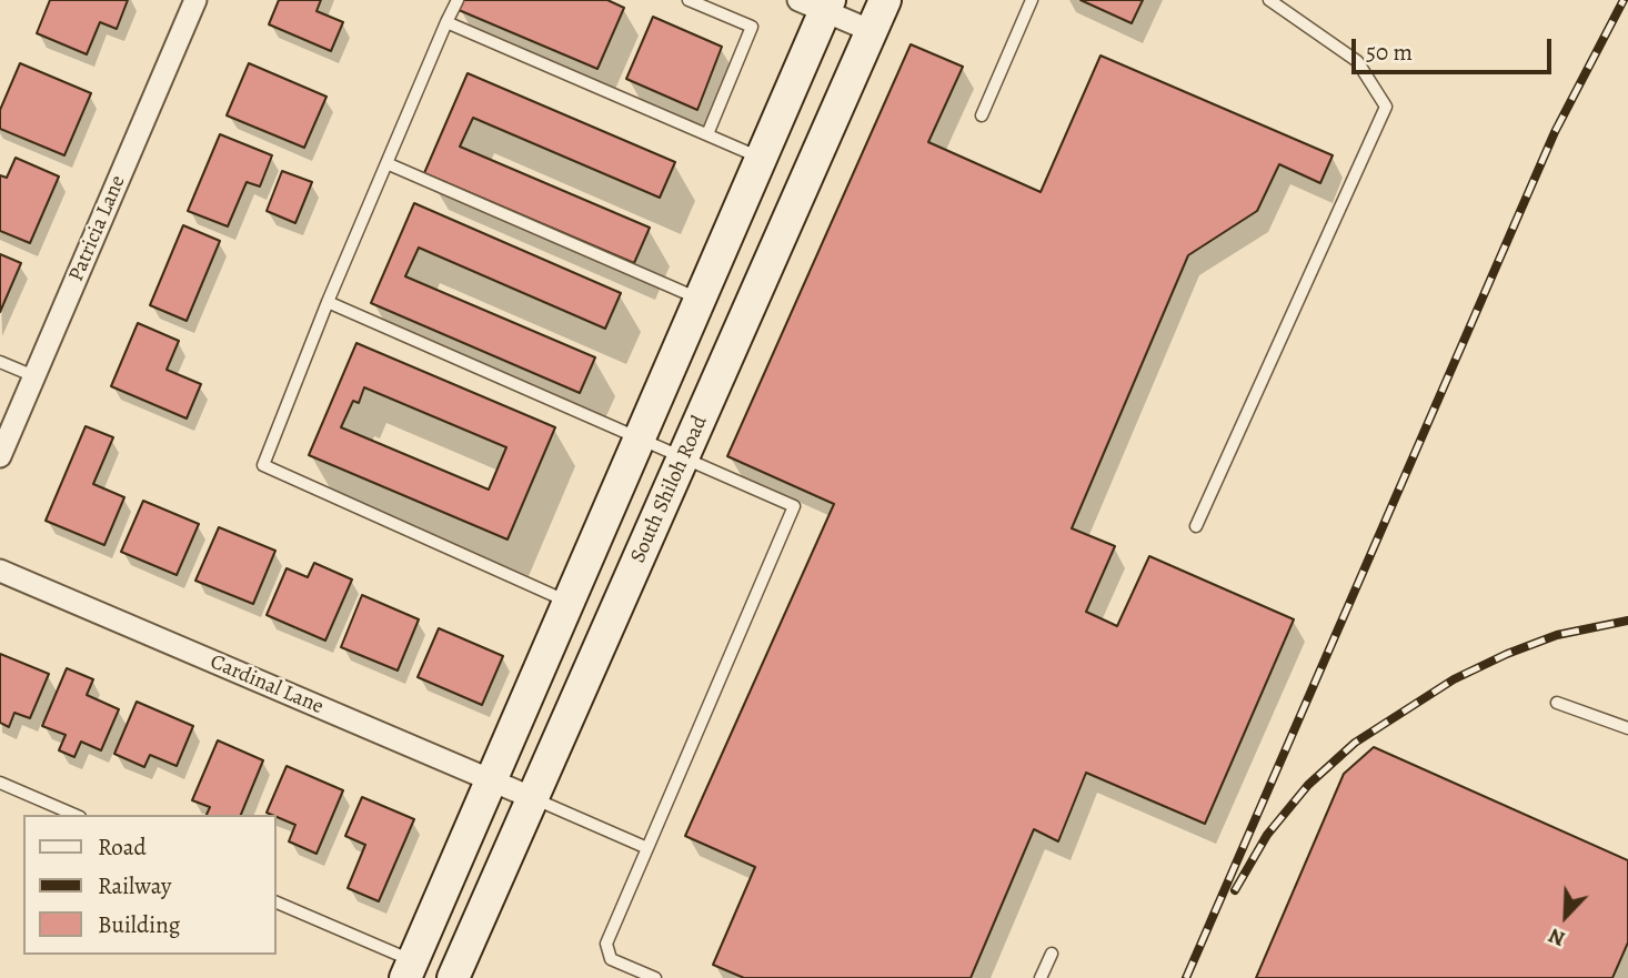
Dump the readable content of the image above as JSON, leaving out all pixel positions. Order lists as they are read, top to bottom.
{
  "streets": {
    "main road": ["South Shiloh Road"],
    "street": ["Patricia Lane", "Cardinal Lane"]
  },
  "crossings": [
    ["South Shiloh Road", "Cardinal Lane"]
  ],
  "legend": ["Road", "Railway", "Building"],
  "scale_bar": "50 m",
  "north": "bottom left"
}
